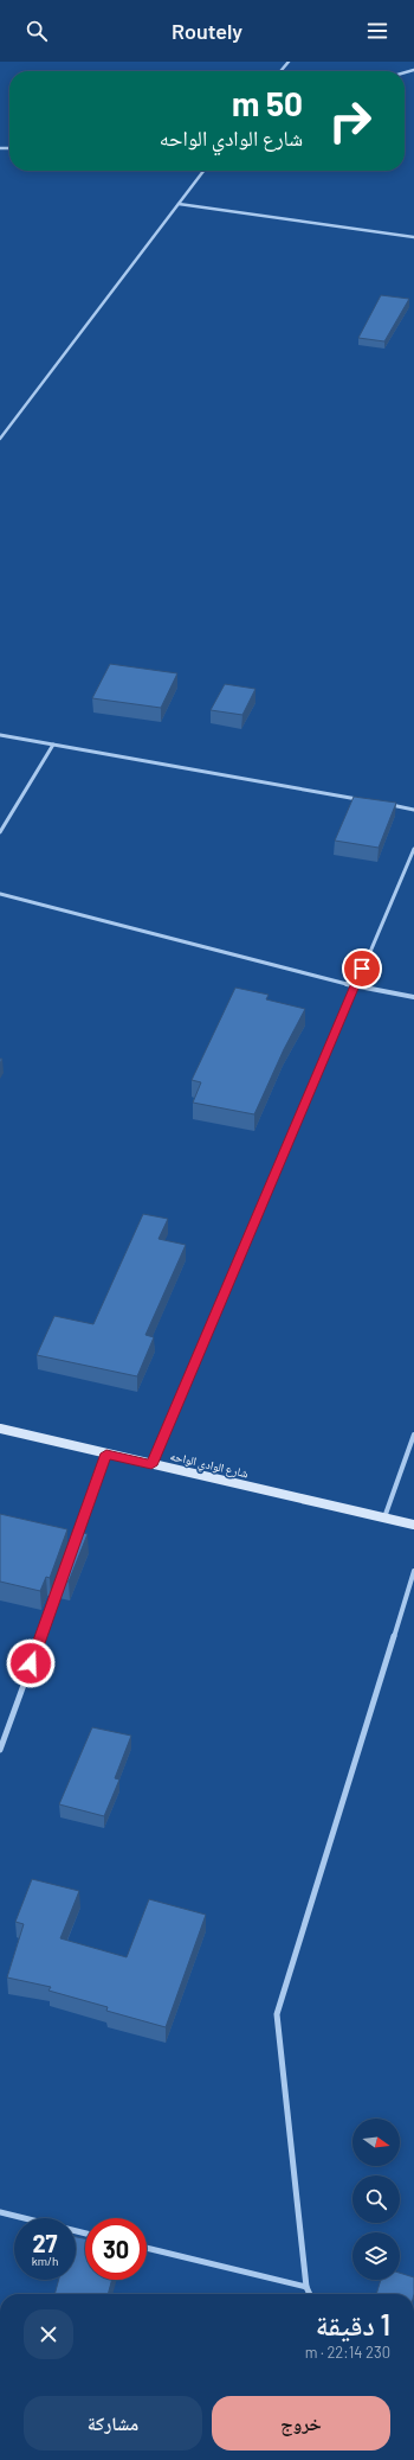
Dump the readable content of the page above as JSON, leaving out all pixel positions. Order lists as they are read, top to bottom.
{
  "streets": {
    "main road": ["شارع الوادي الواحه"]
  },
  "north": "right",
  "page": {
    "header": "Routely",
    "turn": ["50 m", "شارع الوادي الواحه"],
    "speed": "27 km/h",
    "limit": "30",
    "heading": ["1 دقيقة", "230 m · 22:14"],
    "buttons": ["خروج", "مشاركة"]
  }
}
